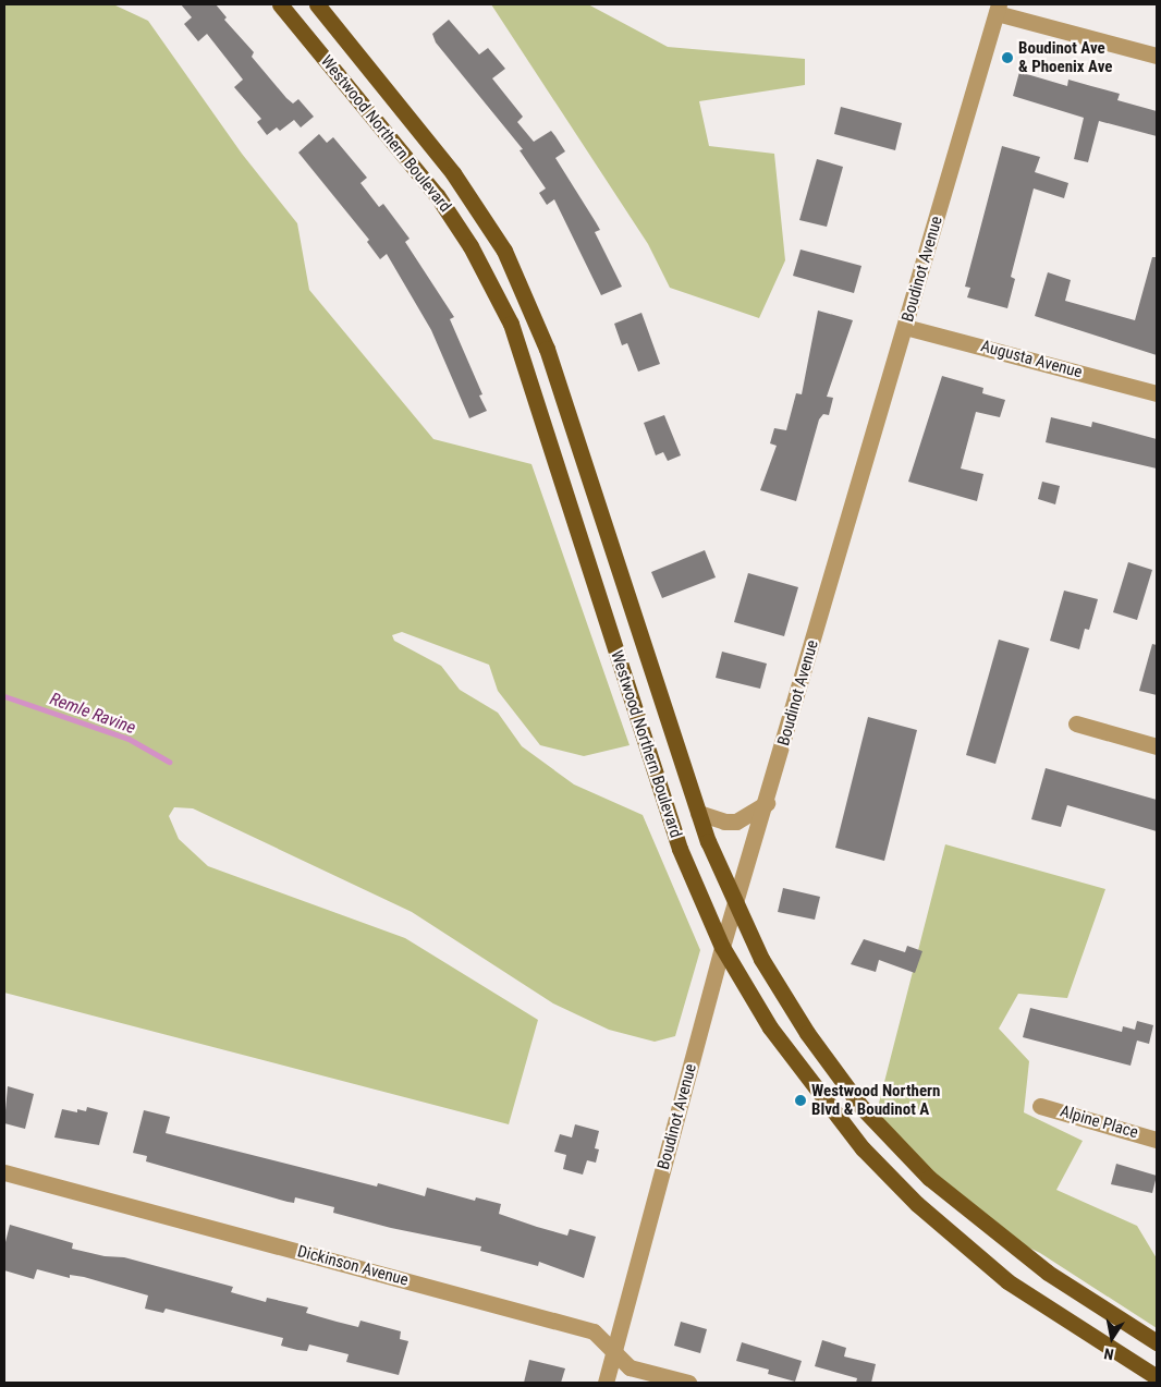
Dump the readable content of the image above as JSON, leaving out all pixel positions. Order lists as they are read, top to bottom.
{
  "streets": {
    "main road": ["Westwood Northern Boulevard"],
    "street": [
      "Boudinot Avenue",
      "Augusta Avenue",
      "Alpine Place",
      "Dickinson Avenue"
    ]
  },
  "crossings": [
    ["Westwood Northern Boulevard", "Boudinot Avenue"],
    ["Boudinot Avenue", "Augusta Avenue"],
    ["Boudinot Avenue", "Dickinson Avenue"]
  ],
  "water": ["Remle Ravine"],
  "places": ["Boudinot Ave & Phoenix Ave", "Westwood Northern Blvd & Boudinot A"],
  "north": "bottom"
}
